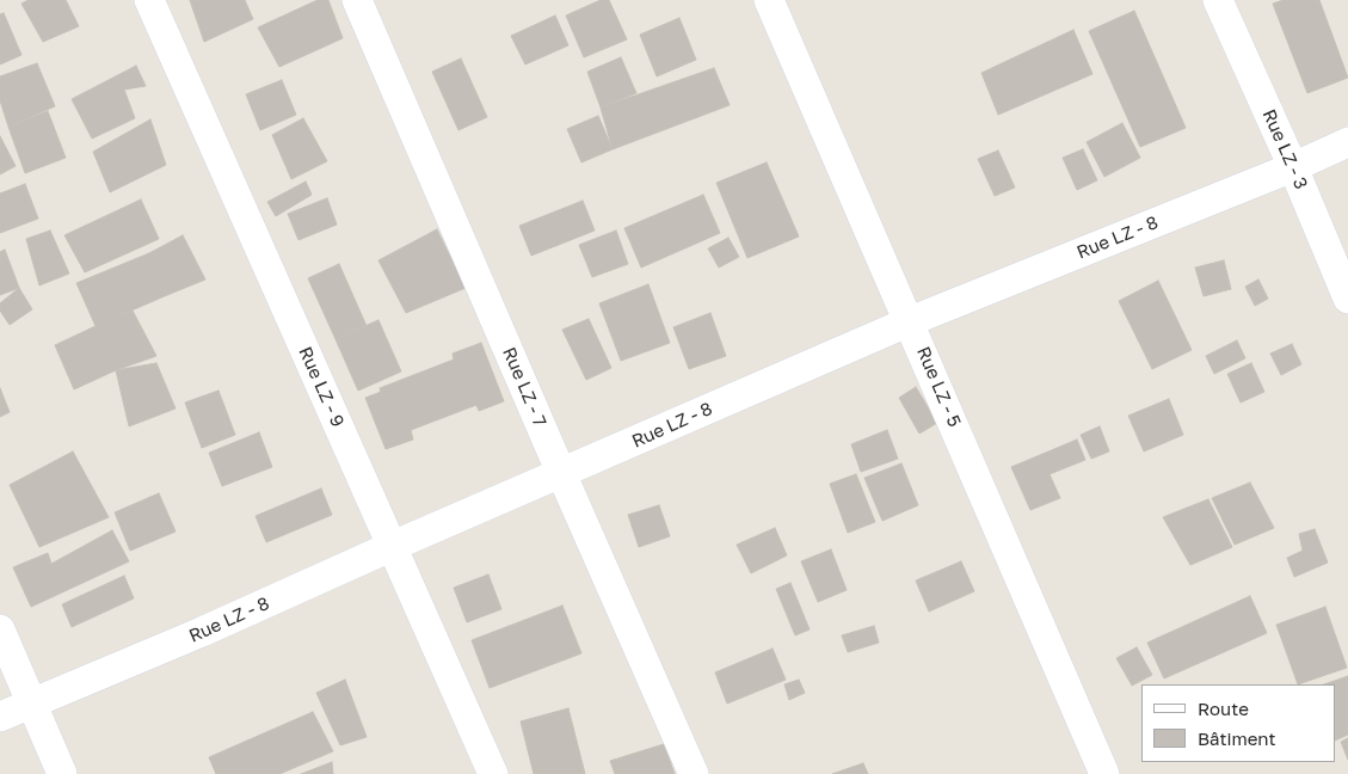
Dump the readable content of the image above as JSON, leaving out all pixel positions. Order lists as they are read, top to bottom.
{
  "streets": {
    "street": [
      "Rue LZ - 3",
      "Rue LZ - 8",
      "Rue LZ - 9",
      "Rue LZ - 7",
      "Rue LZ - 5"
    ]
  },
  "crossings": [
    ["Rue LZ - 3", "Rue LZ - 8"],
    ["Rue LZ - 8", "Rue LZ - 9"],
    ["Rue LZ - 8", "Rue LZ - 7"],
    ["Rue LZ - 8", "Rue LZ - 5"]
  ],
  "legend": ["Route", "Bâtiment"]
}
